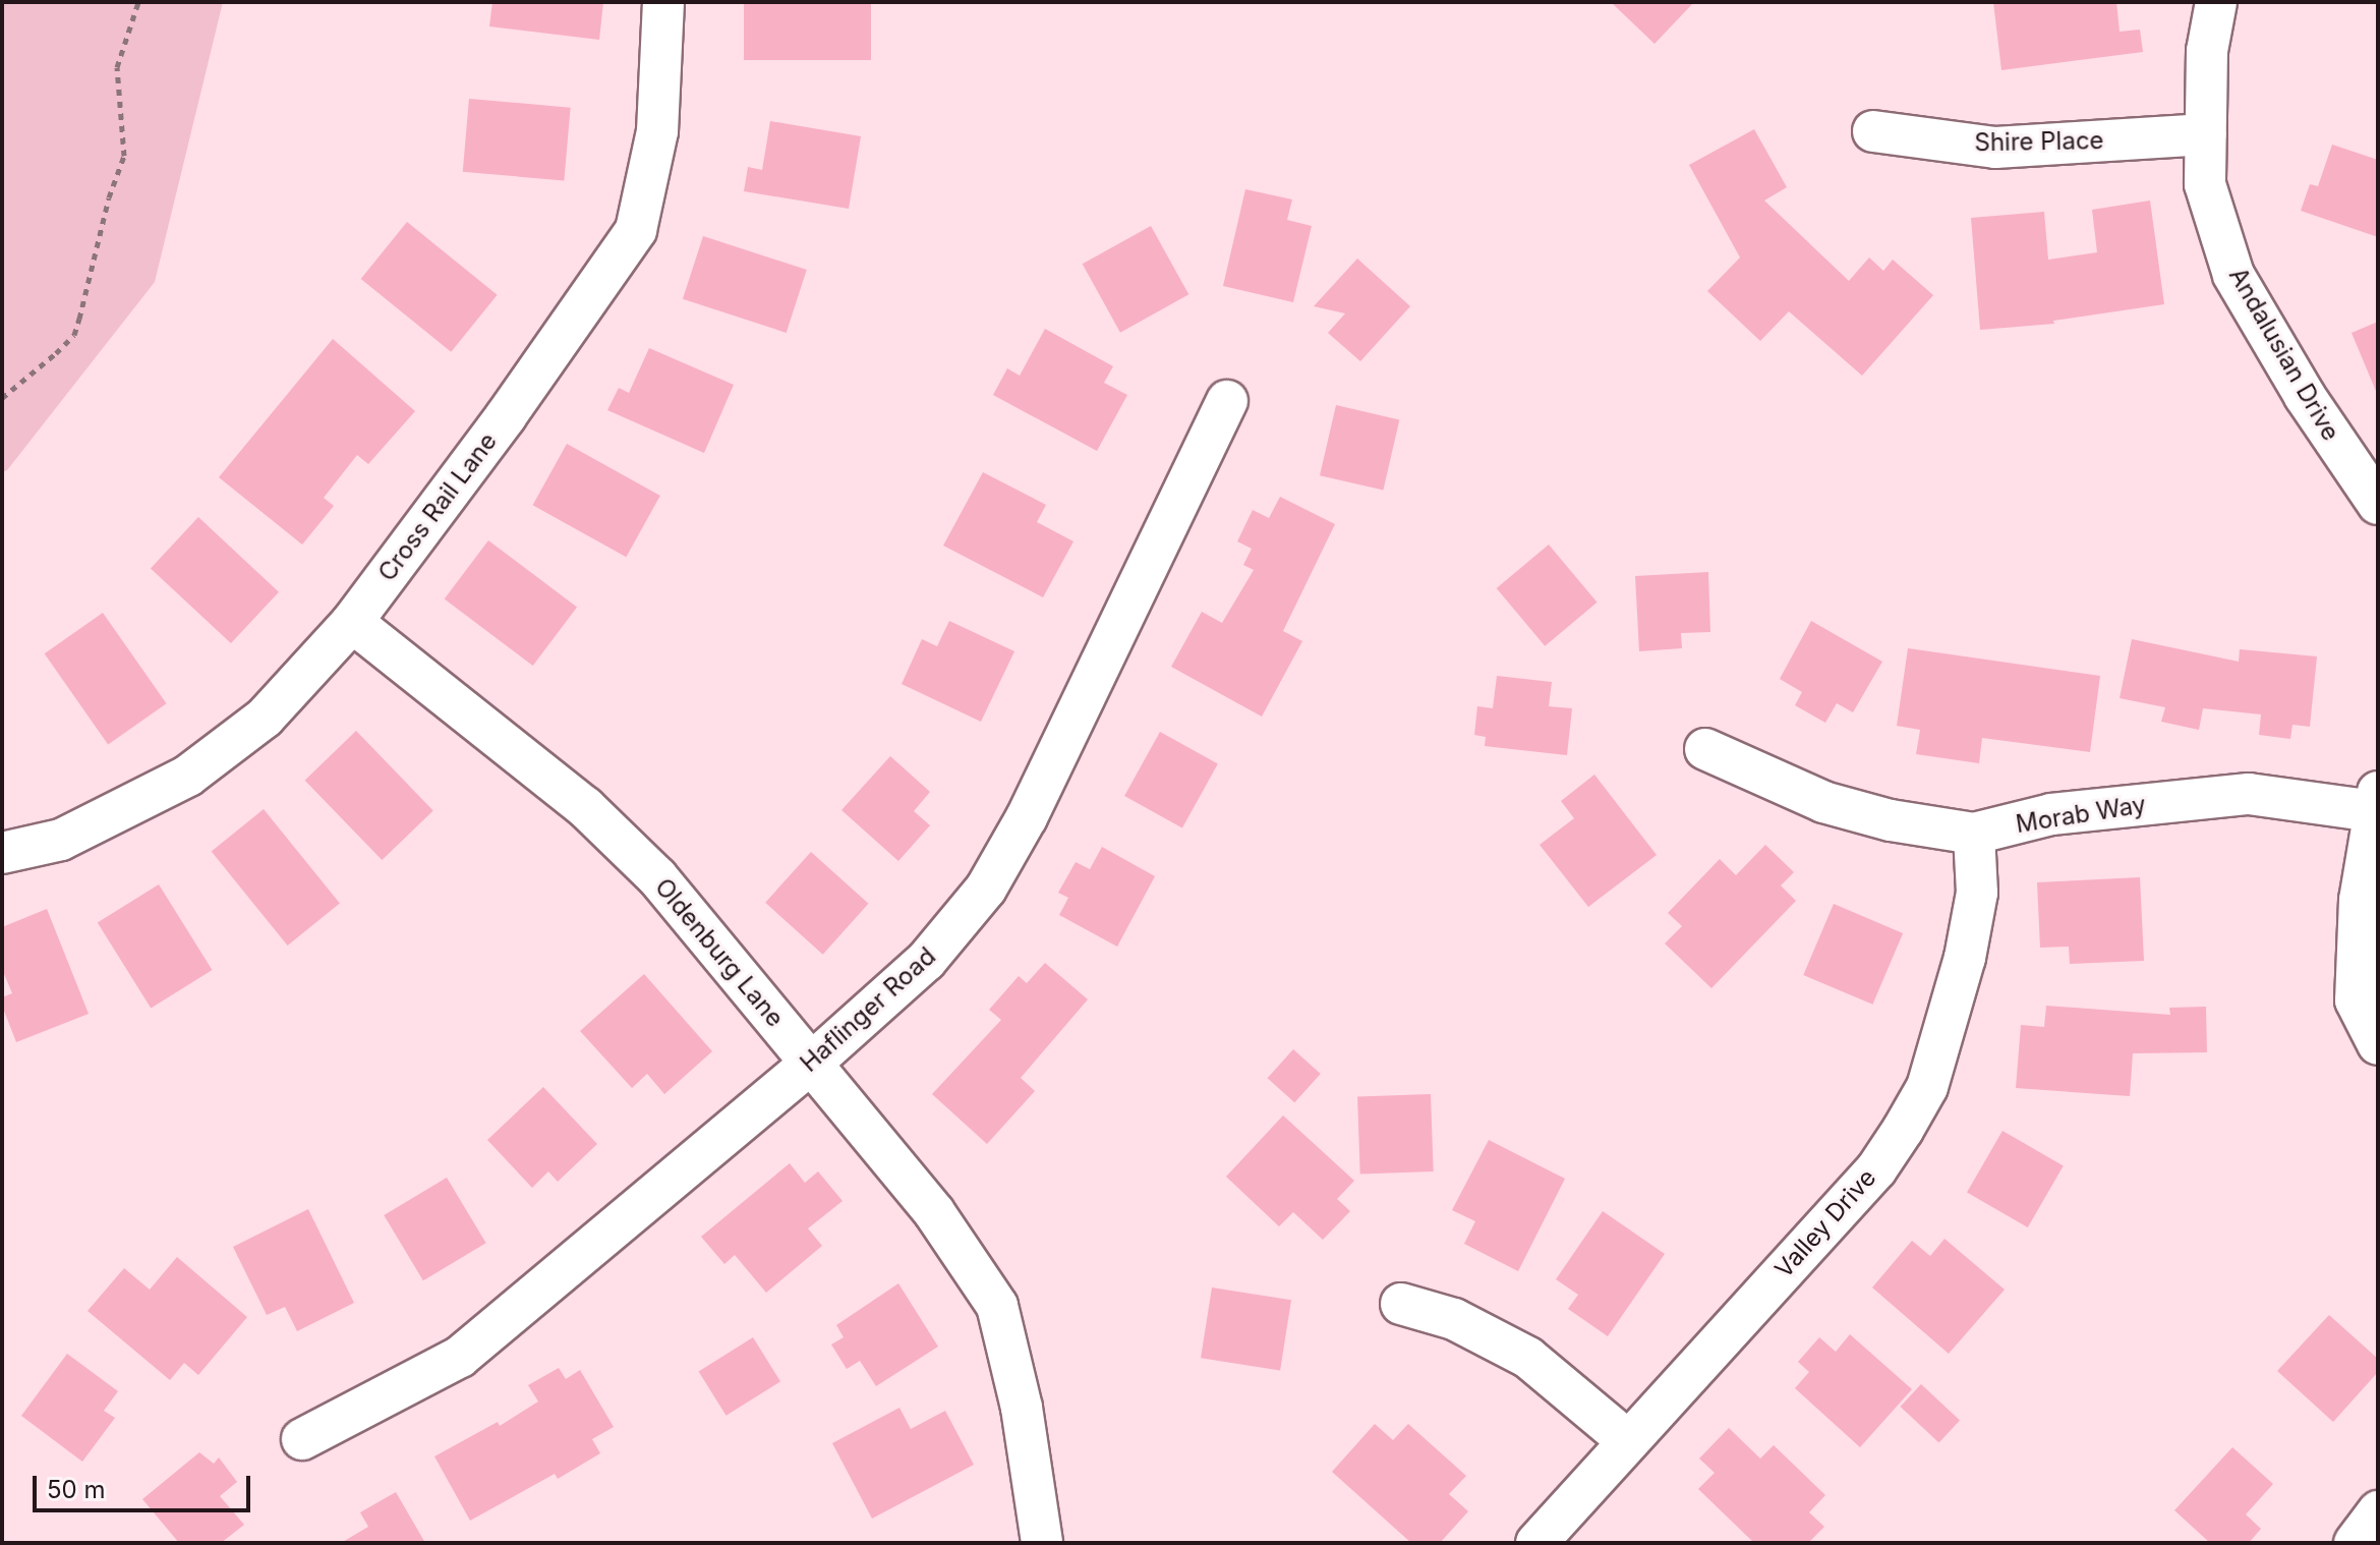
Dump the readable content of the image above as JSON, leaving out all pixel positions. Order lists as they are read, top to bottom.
{
  "streets": {
    "street": [
      "Shire Place",
      "Andalusian Drive",
      "Cross Rail Lane",
      "Morab Way",
      "Oldenburg Lane",
      "Haflinger Road",
      "Valley Drive"
    ]
  },
  "crossings": [
    ["Shire Place", "Andalusian Drive"],
    ["Cross Rail Lane", "Oldenburg Lane"],
    ["Morab Way", "Valley Drive"],
    ["Oldenburg Lane", "Haflinger Road"]
  ],
  "scale_bar": "50 m"
}
